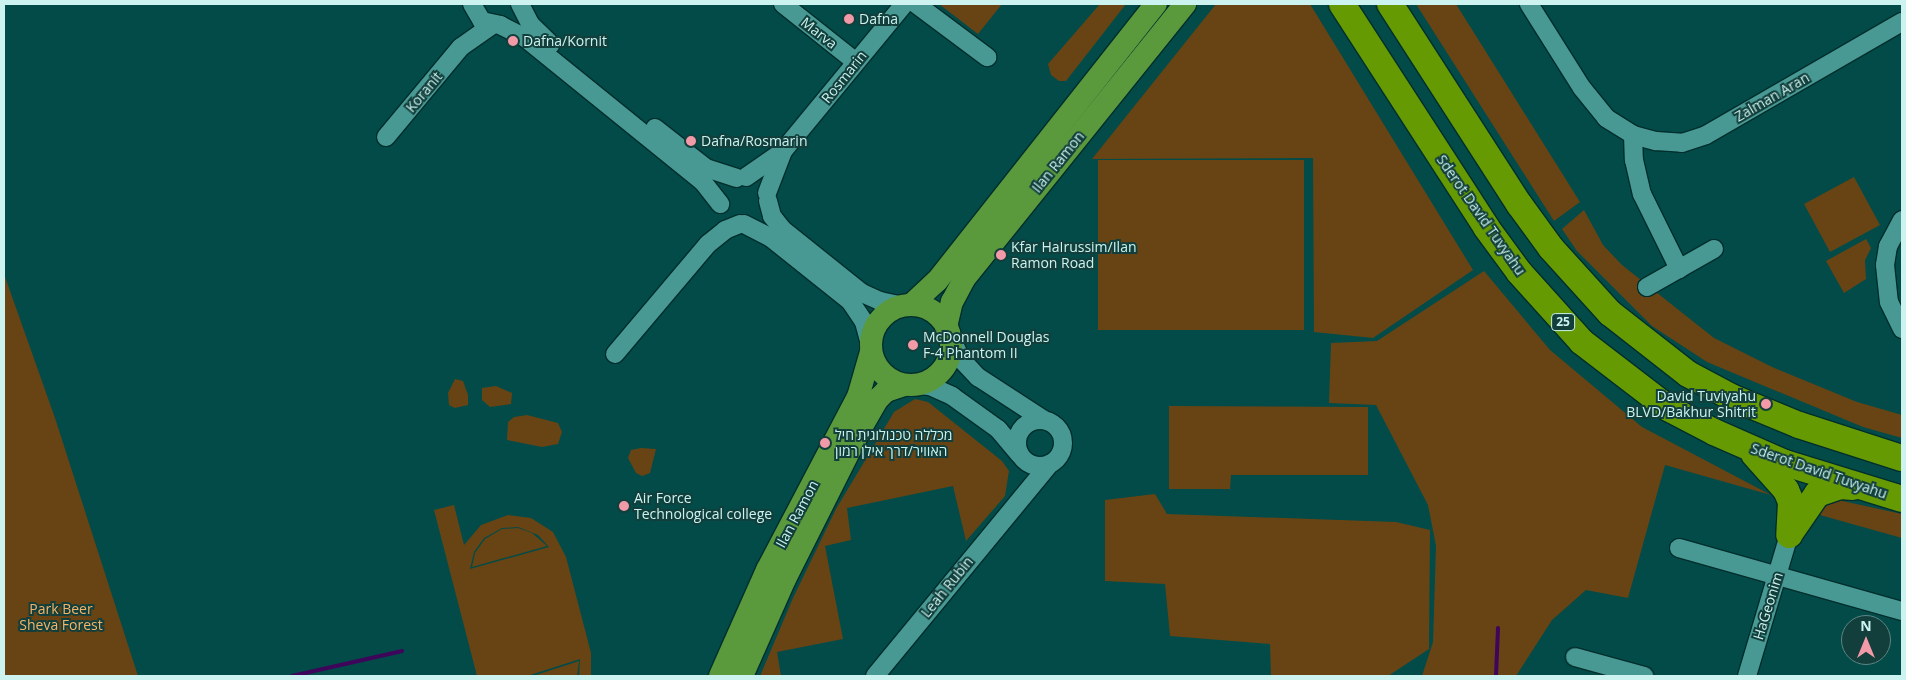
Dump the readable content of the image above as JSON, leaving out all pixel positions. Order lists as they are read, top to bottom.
{
  "streets": {
    "highway": ["Sderot David Tuvyahu", "25"],
    "main road": ["Ilan Ramon"],
    "street": [
      "Marva",
      "Rosmarin",
      "Koranit",
      "Zalman Aran",
      "Leah Rubin",
      "HaGeonim"
    ]
  },
  "crossings": [
    ["Marva", "Rosmarin"]
  ],
  "parks": ["Park Beer Sheva Forest"],
  "places": [
    "Dafna",
    "Dafna/Kornit",
    "Dafna/Rosmarin",
    "Kfar HaIrussim/Ilan Ramon Road",
    "McDonnell Douglas F-4 Phantom II",
    "David Tuviyahu BLVD/Bakhur Shitrit",
    "מכללה טכנולוגית חיל האוויר/דרך אילן רמון",
    "Air Force Technological college"
  ],
  "north": "top"
}
